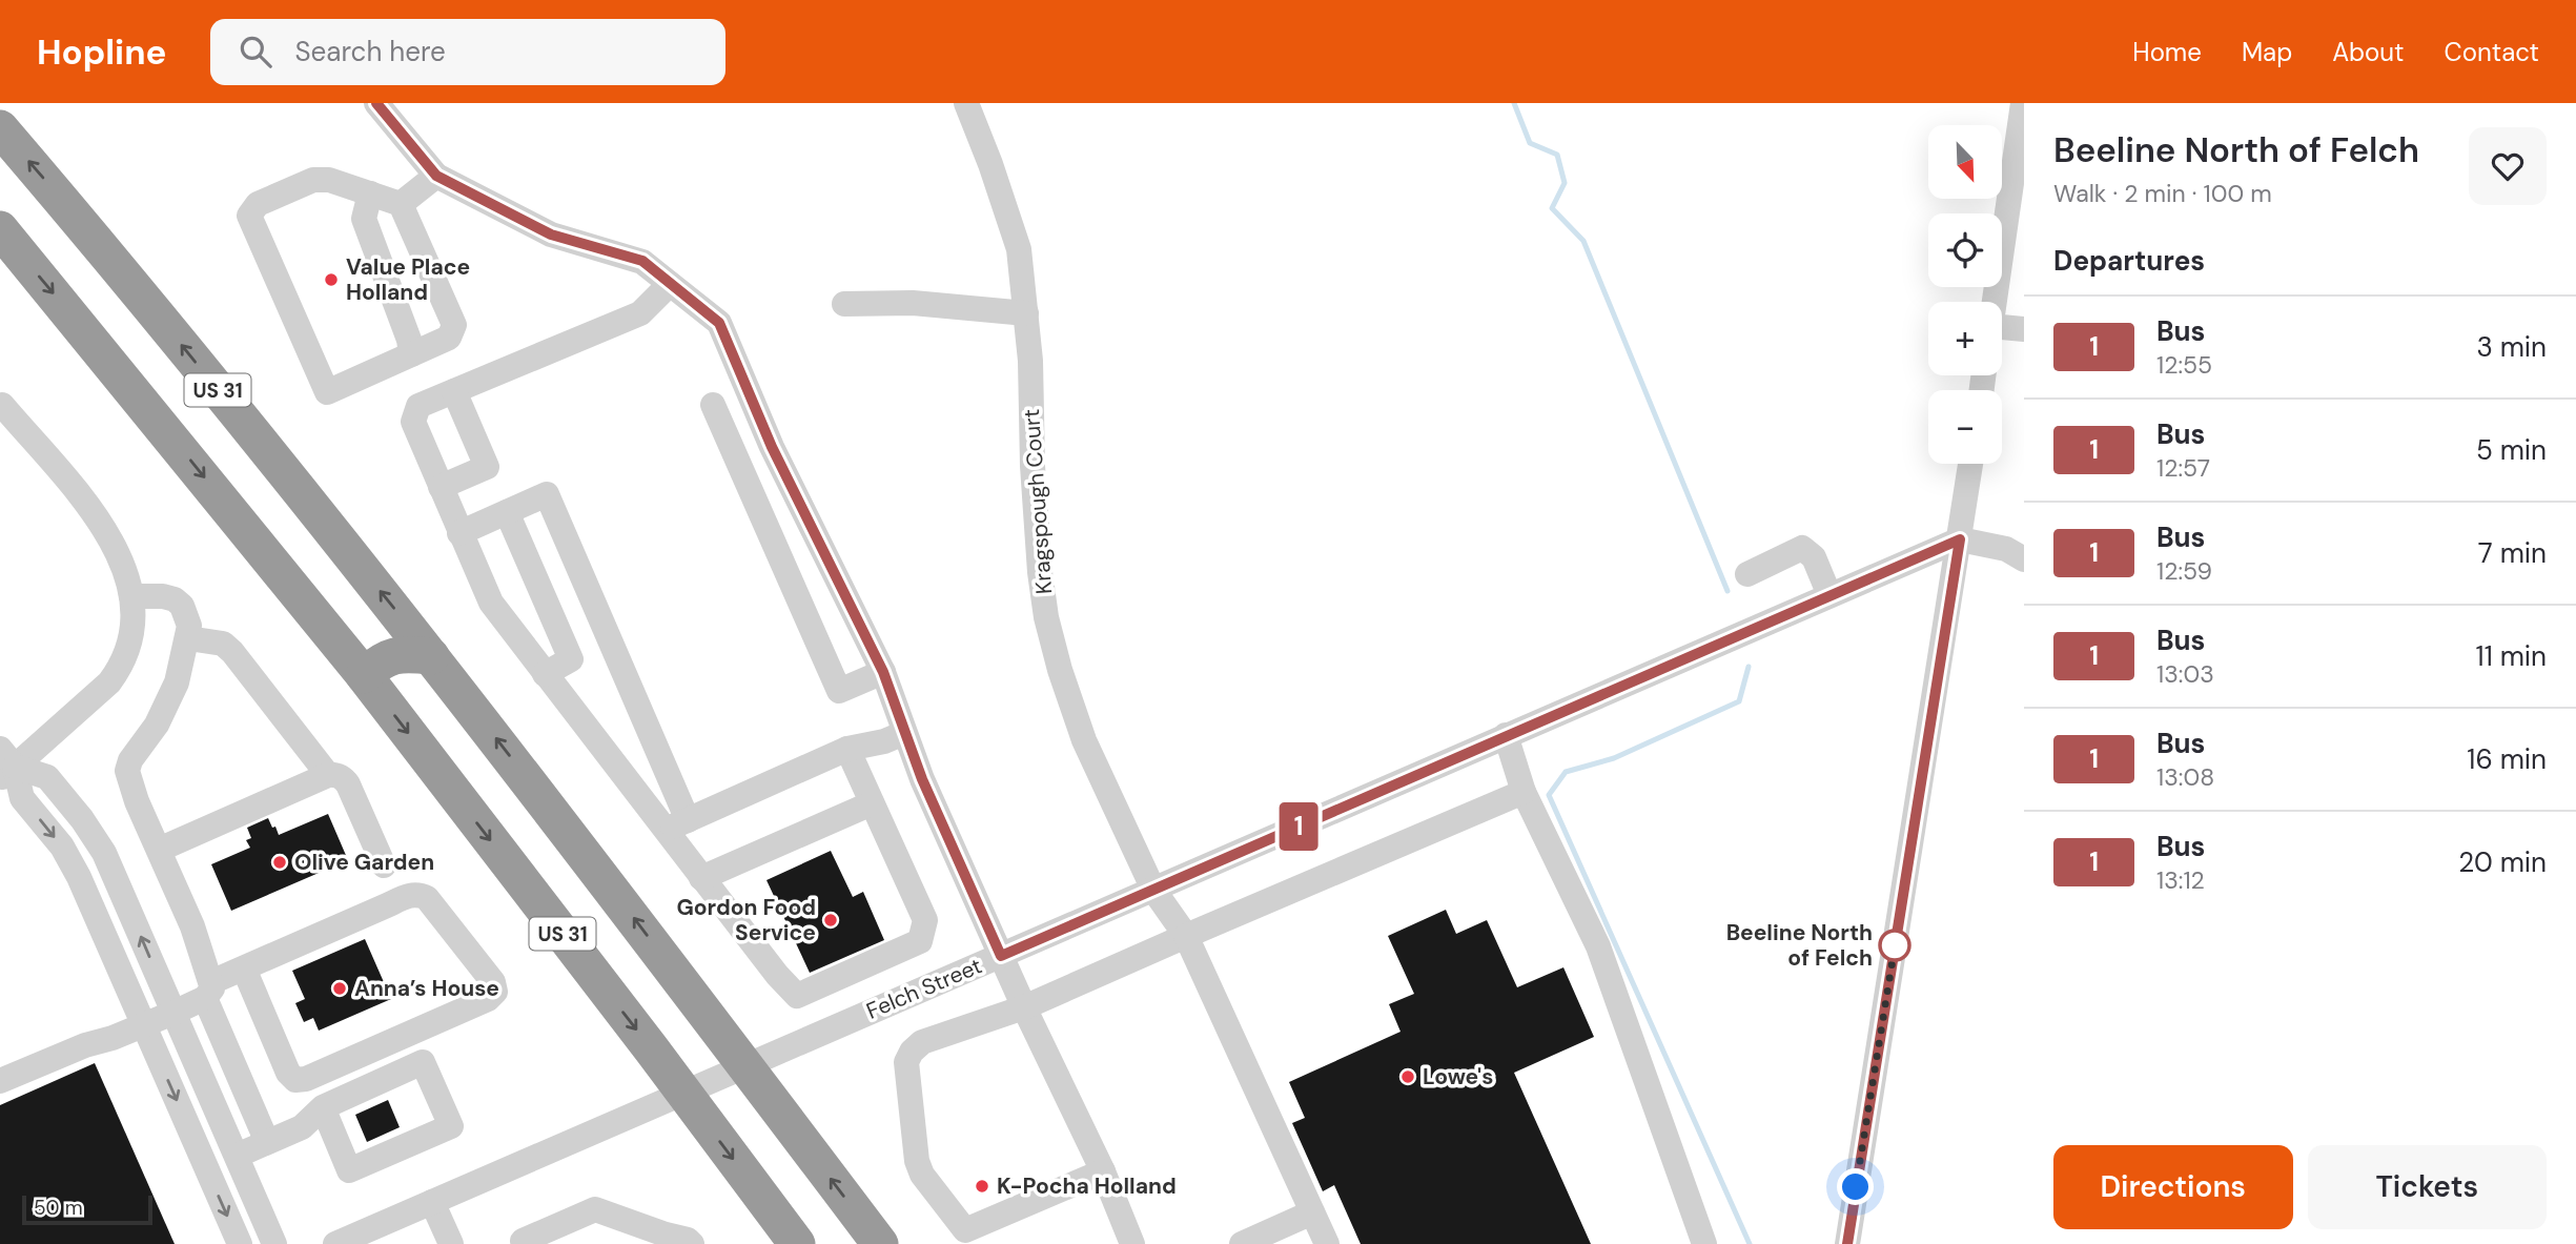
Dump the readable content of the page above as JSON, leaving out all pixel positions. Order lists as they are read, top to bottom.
{
  "streets": {
    "highway": ["US 31"],
    "street": ["Kragspough Court", "Felch Street"]
  },
  "crossings": [
    ["US 31", "Felch Street"],
    ["Kragspough Court", "Felch Street"]
  ],
  "places": [
    "Value Place Holland",
    "Olive Garden",
    "Gordon Food Service",
    "Beeline North of Felch",
    "Anna’s House",
    "Lowe's",
    "K-Pocha Holland"
  ],
  "lines": ["bus line 1"],
  "scale_bar": "50 m",
  "north": "bottom right",
  "page": {
    "header": "Hopline",
    "search": "Search here",
    "nav": [
      "Home",
      "Map",
      "About",
      "Contact"
    ],
    "on_map": "1",
    "heading": [
      ["Beeline North of Felch", "Walk · 2 min · 100 m"],
      "Departures"
    ],
    "map_buttons": ["+", "−"],
    "list": [
      {
        "mark": "1",
        "name": "Bus",
        "note": "12:55",
        "value": "3 min"
      },
      {
        "mark": "1",
        "name": "Bus",
        "note": "12:57",
        "value": "5 min"
      },
      {
        "mark": "1",
        "name": "Bus",
        "note": "12:59",
        "value": "7 min"
      },
      {
        "mark": "1",
        "name": "Bus",
        "note": "13:03",
        "value": "11 min"
      },
      {
        "mark": "1",
        "name": "Bus",
        "note": "13:08",
        "value": "16 min"
      },
      {
        "mark": "1",
        "name": "Bus",
        "note": "13:12",
        "value": "20 min"
      }
    ],
    "buttons": ["Directions", "Tickets"],
    "scale": "50 m"
  }
}
